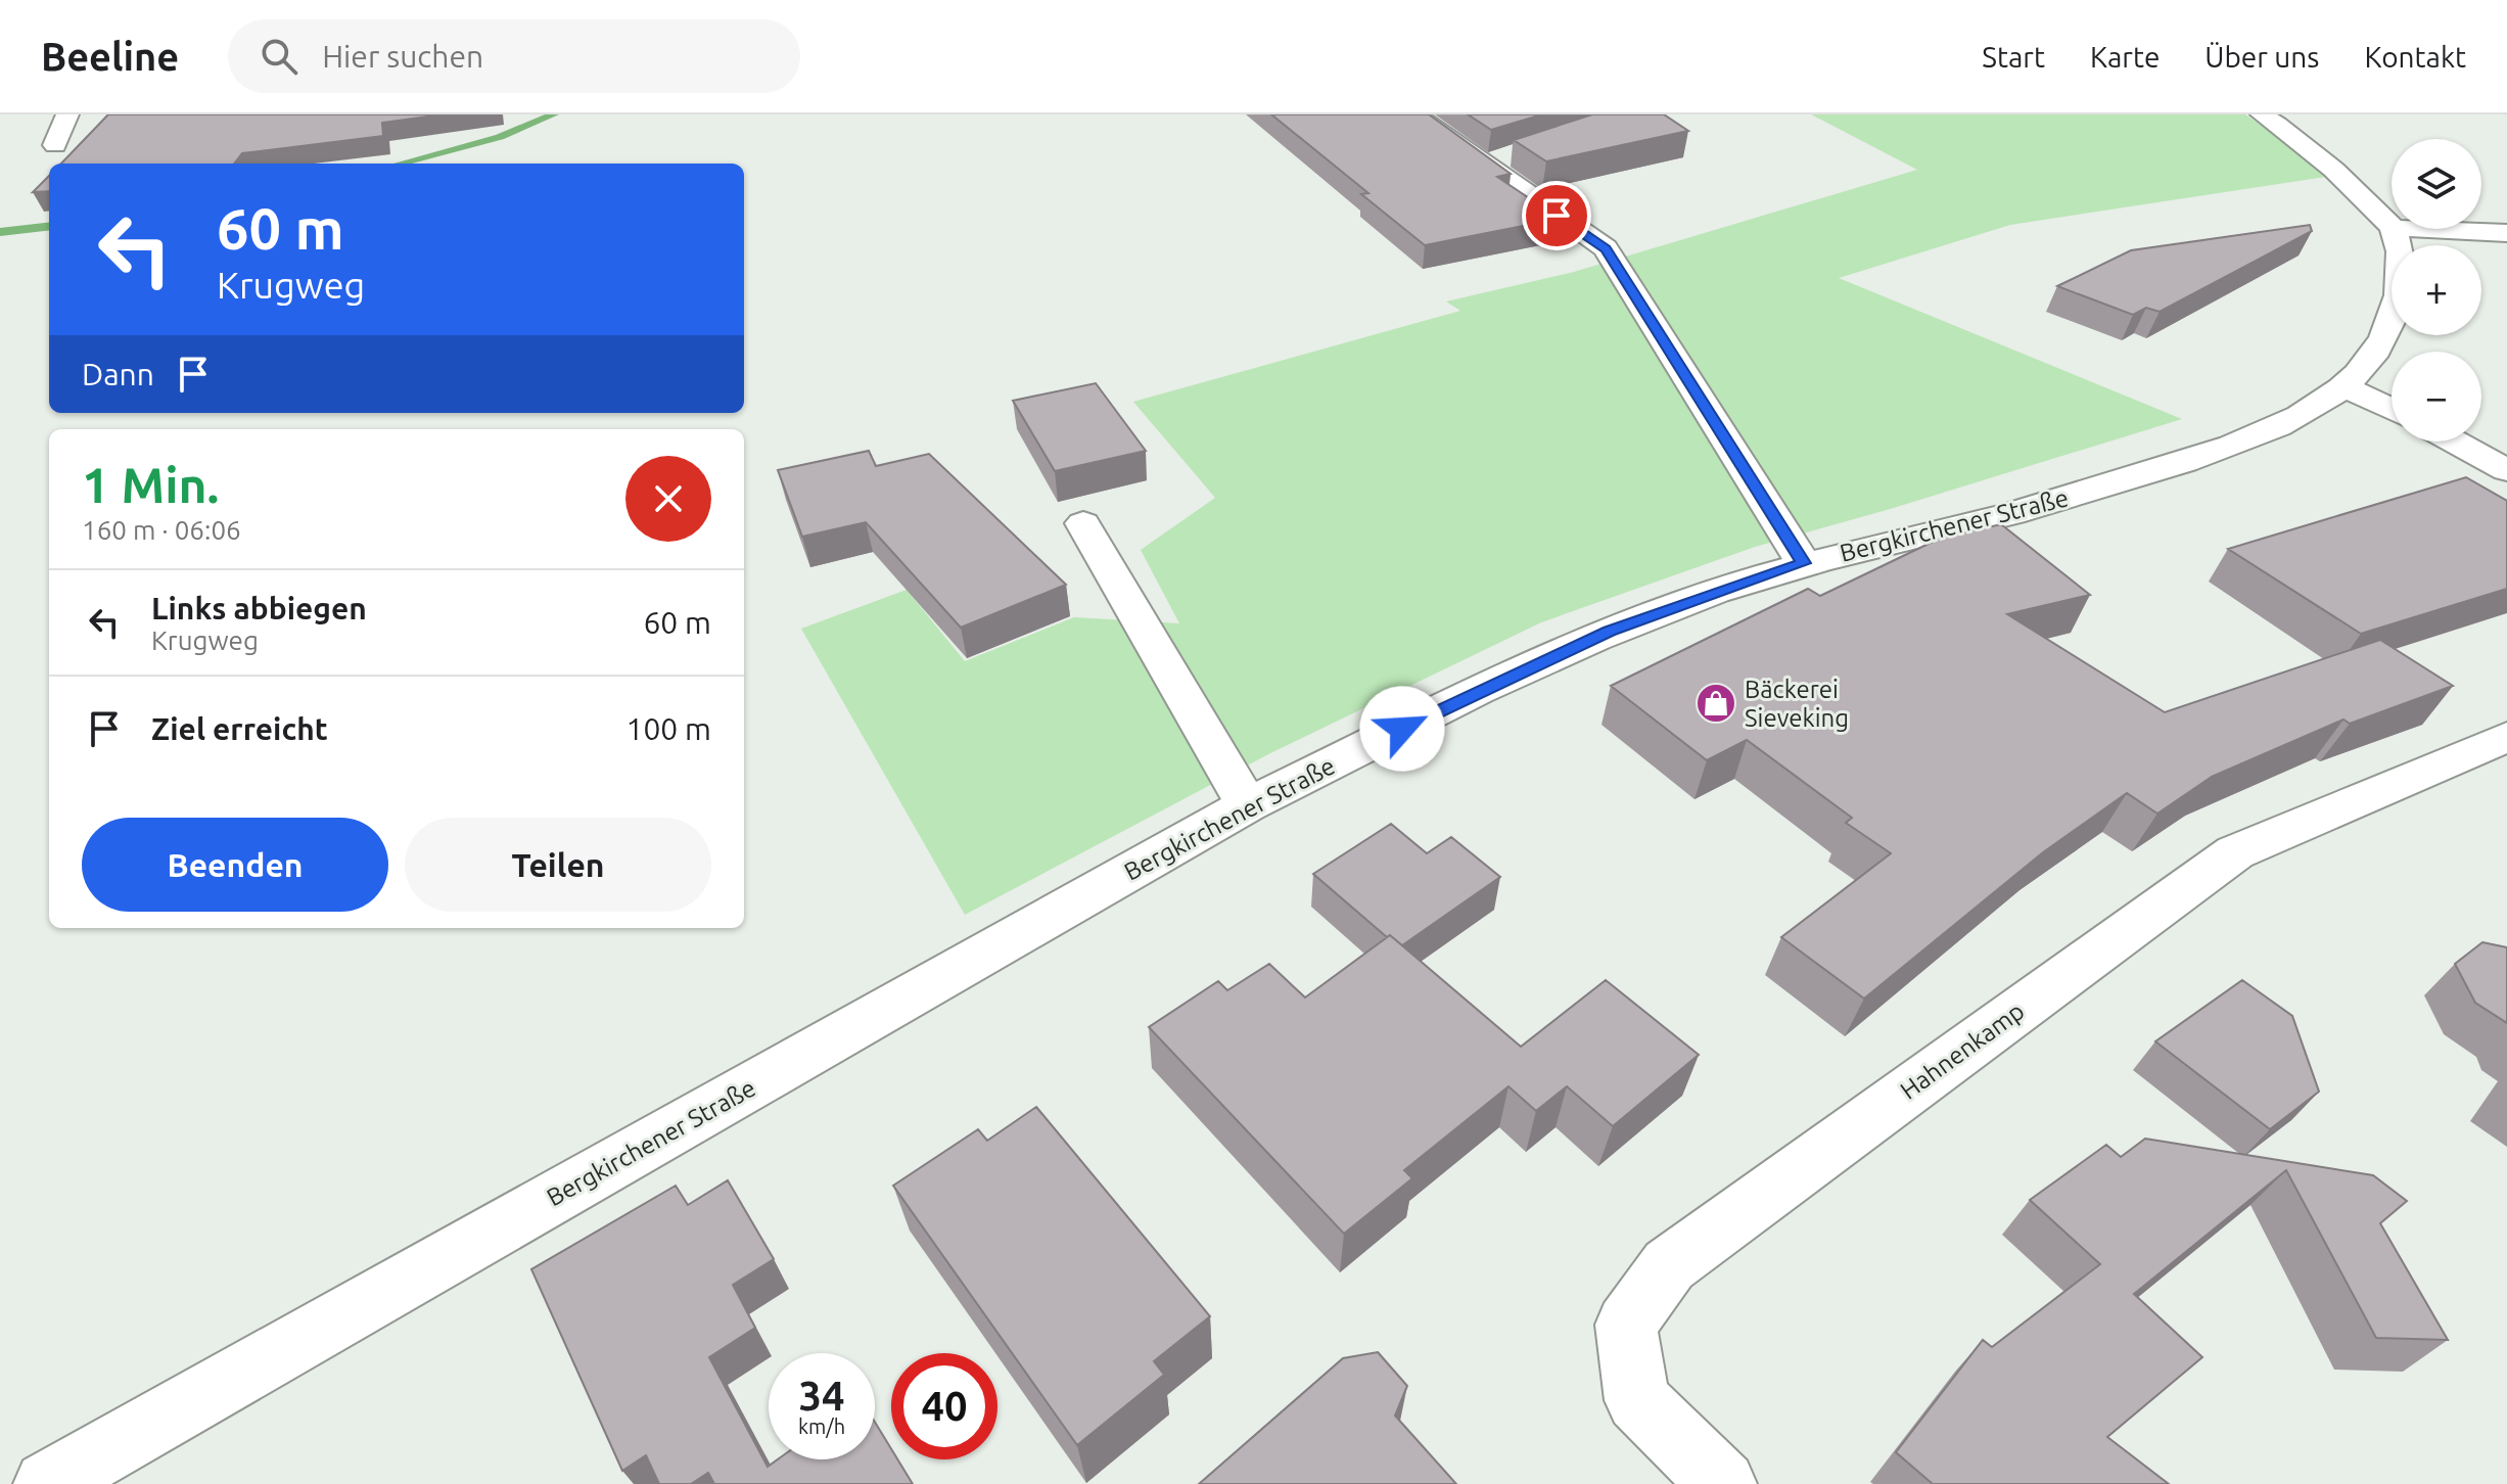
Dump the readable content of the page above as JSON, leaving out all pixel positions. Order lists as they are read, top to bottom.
{
  "streets": {
    "street": ["Bergkirchener Straße", "Hahnenkamp"]
  },
  "places": {
    "shop": ["Bäckerei Sieveking"]
  },
  "page": {
    "header": "Beeline",
    "search": "Hier suchen",
    "nav": [
      "Start",
      "Karte",
      "Über uns",
      "Kontakt"
    ],
    "map_buttons": ["+", "−"],
    "turn": ["60 m", "Krugweg"],
    "then": "Dann",
    "heading": ["1 Min.", "160 m · 06:06"],
    "list": [
      {
        "name": "Links abbiegen",
        "note": "Krugweg",
        "value": "60 m"
      },
      {
        "name": "Ziel erreicht",
        "value": "100 m"
      }
    ],
    "buttons": ["Beenden", "Teilen"],
    "speed": "34 km/h",
    "limit": "40"
  }
}
